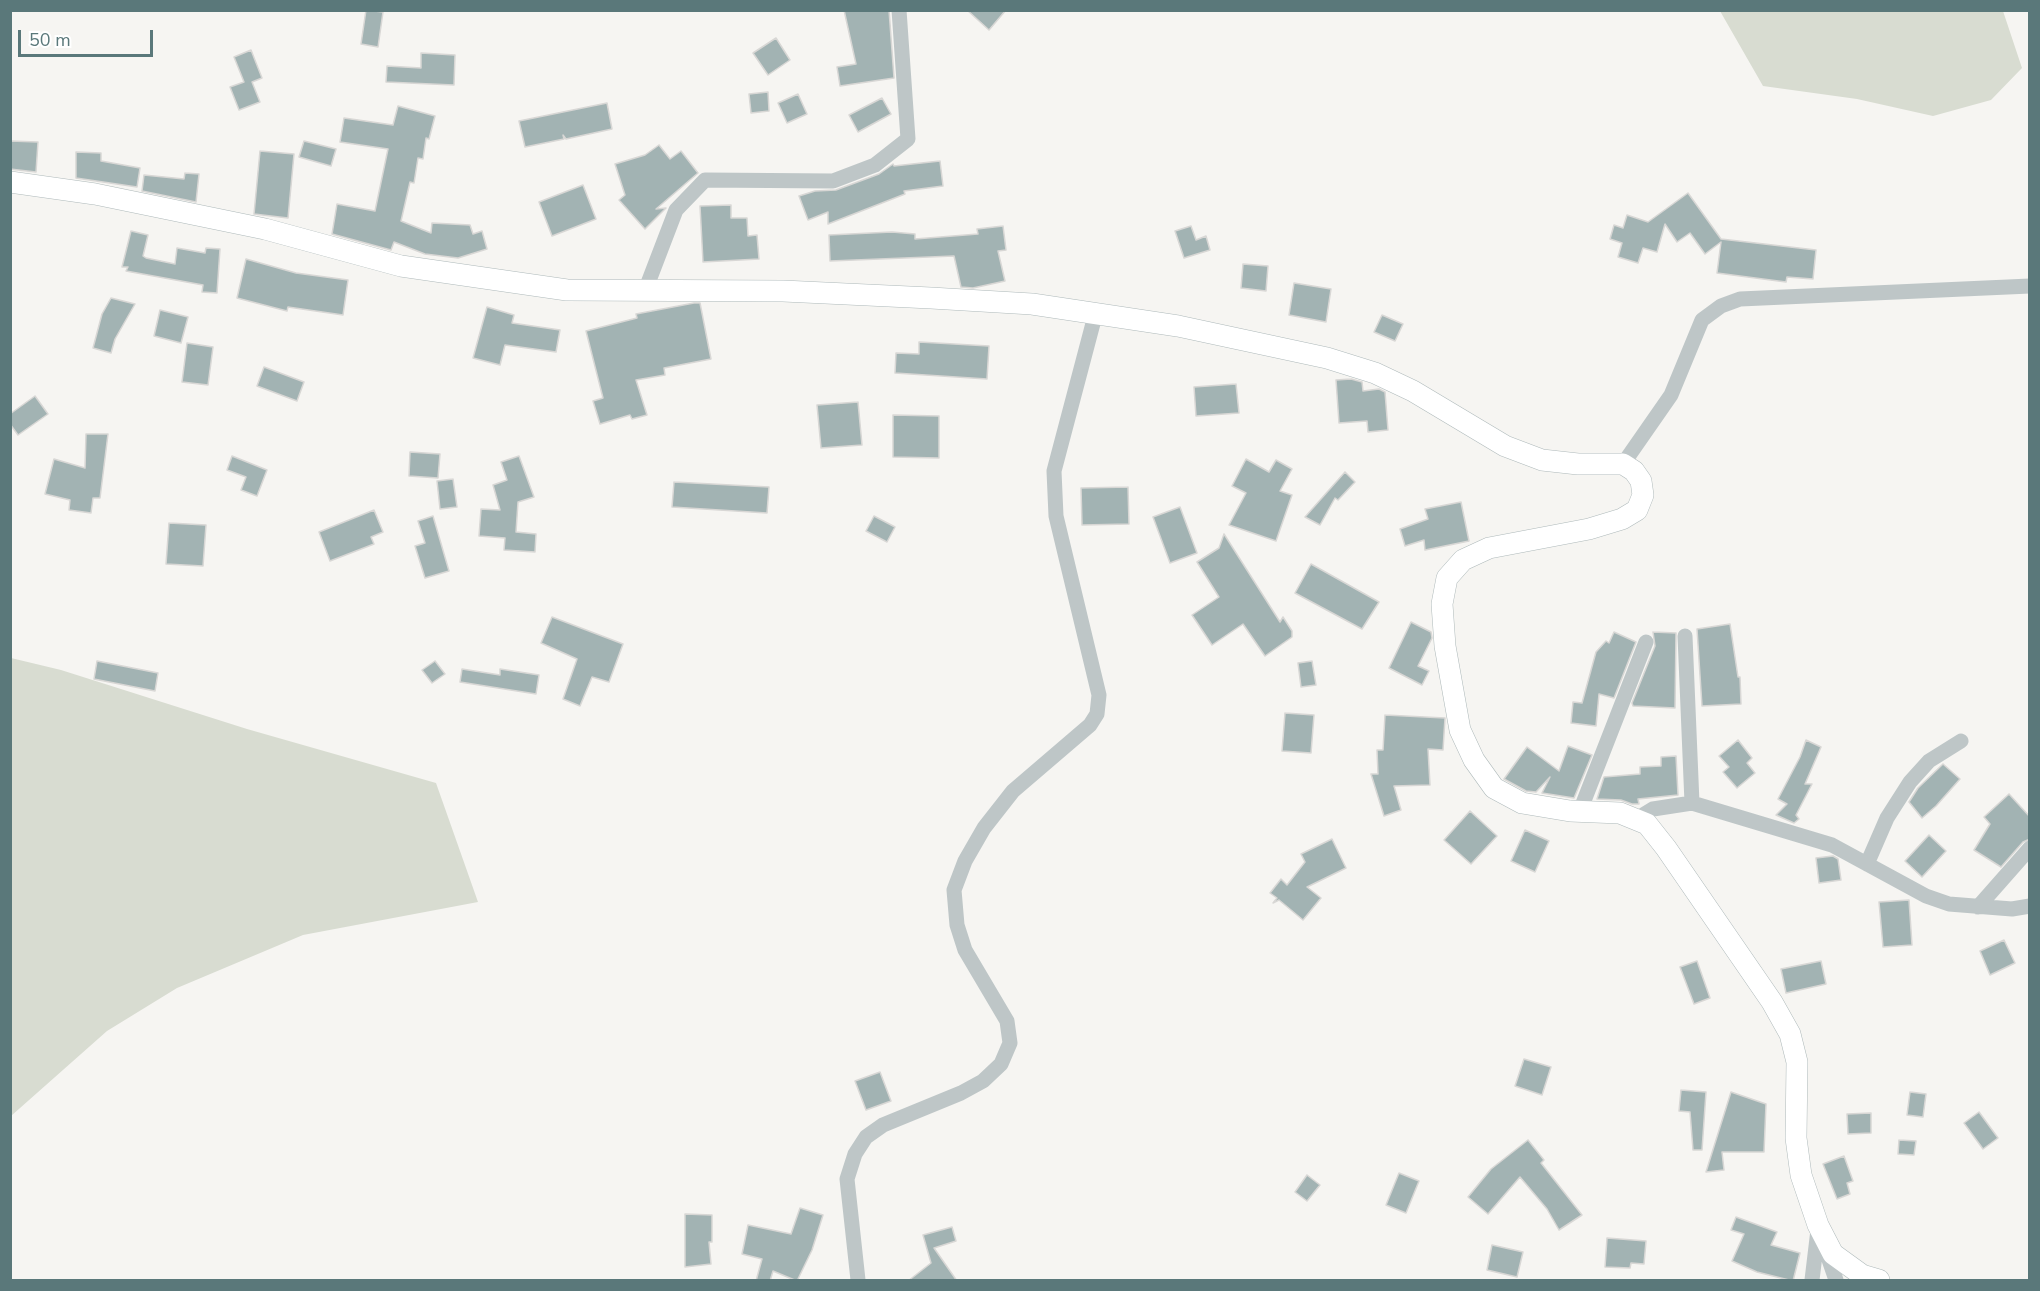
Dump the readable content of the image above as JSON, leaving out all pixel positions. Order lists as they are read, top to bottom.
{
  "scale_bar": "50 m"
}
